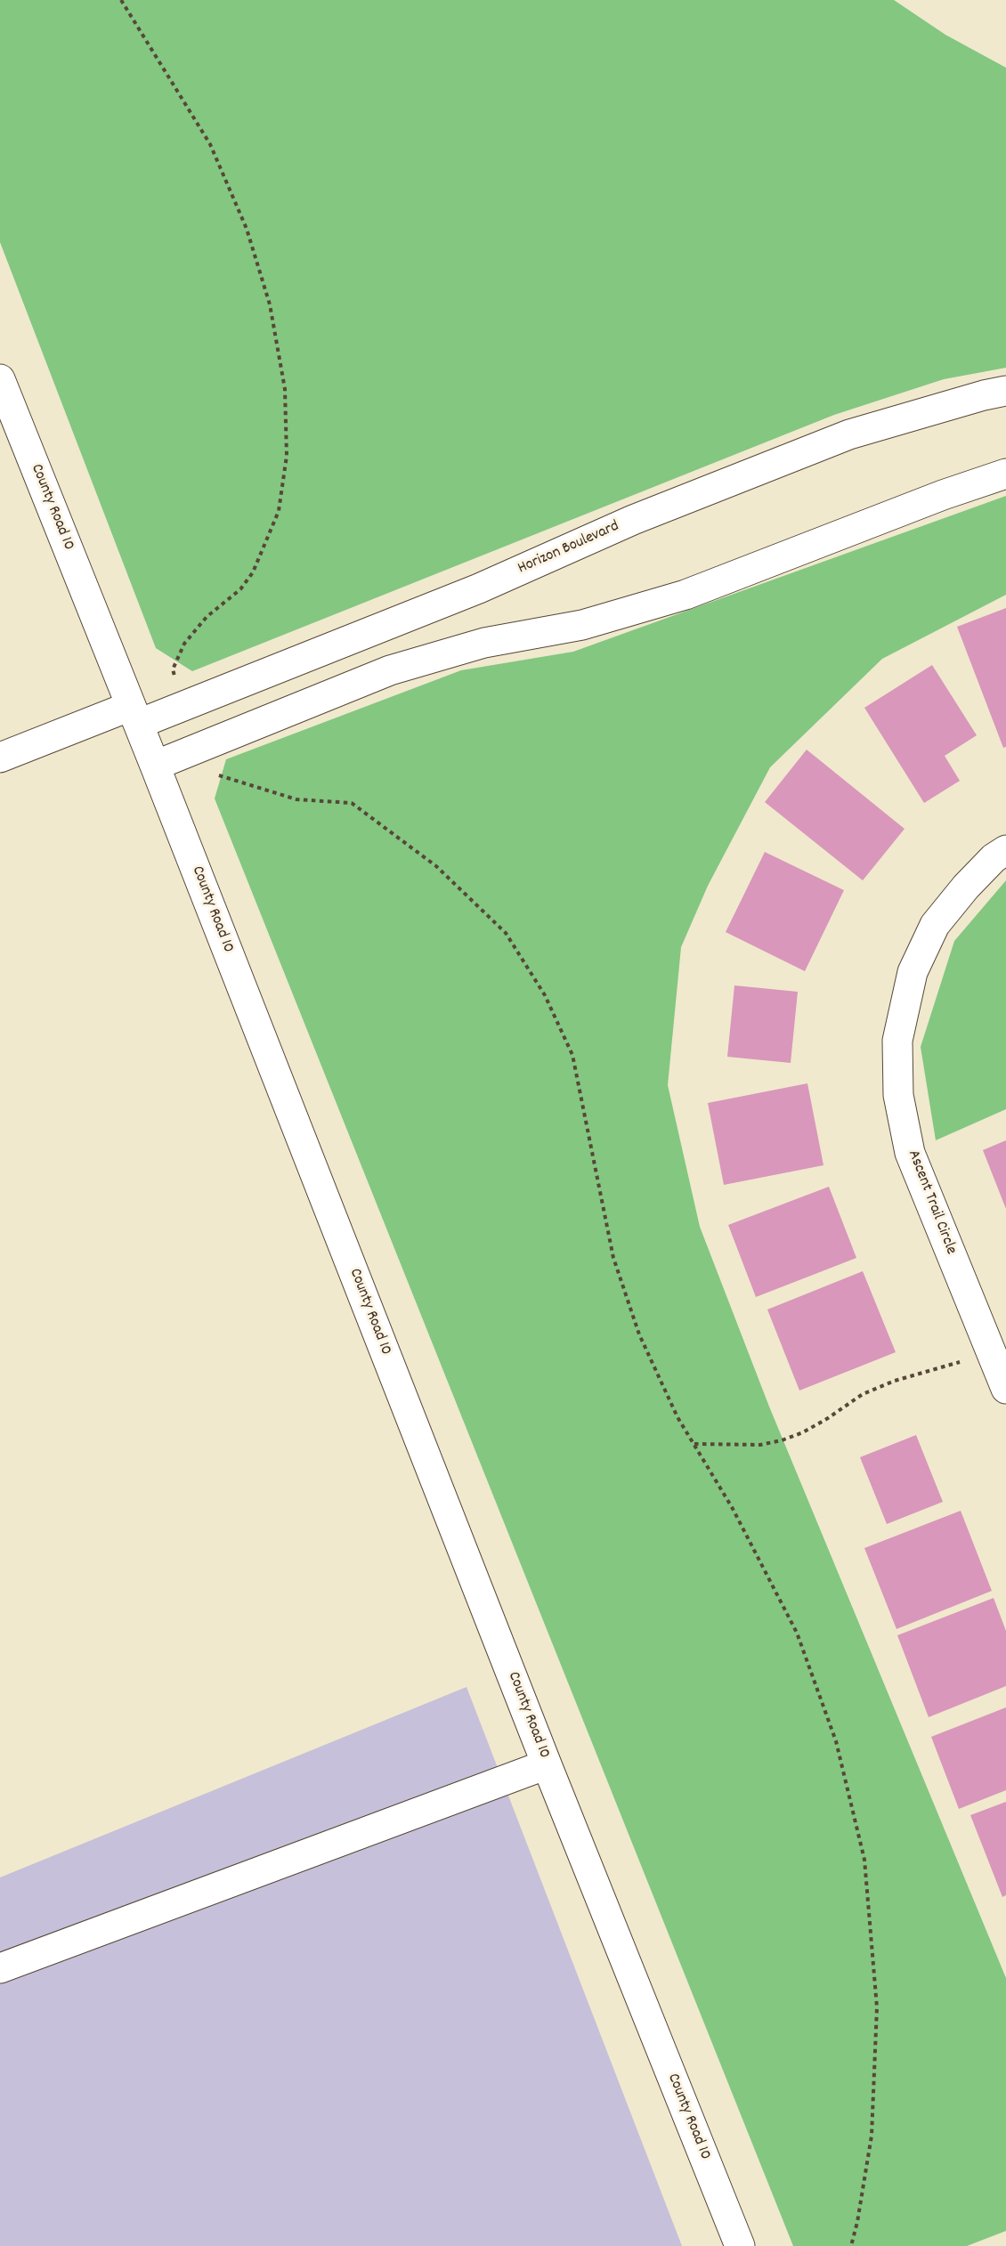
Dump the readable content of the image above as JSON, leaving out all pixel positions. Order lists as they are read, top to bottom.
{
  "streets": {
    "street": ["County Road 10", "Horizon Boulevard", "Ascent Trail Circle"]
  },
  "crossings": [
    ["County Road 10", "Horizon Boulevard"]
  ]
}
